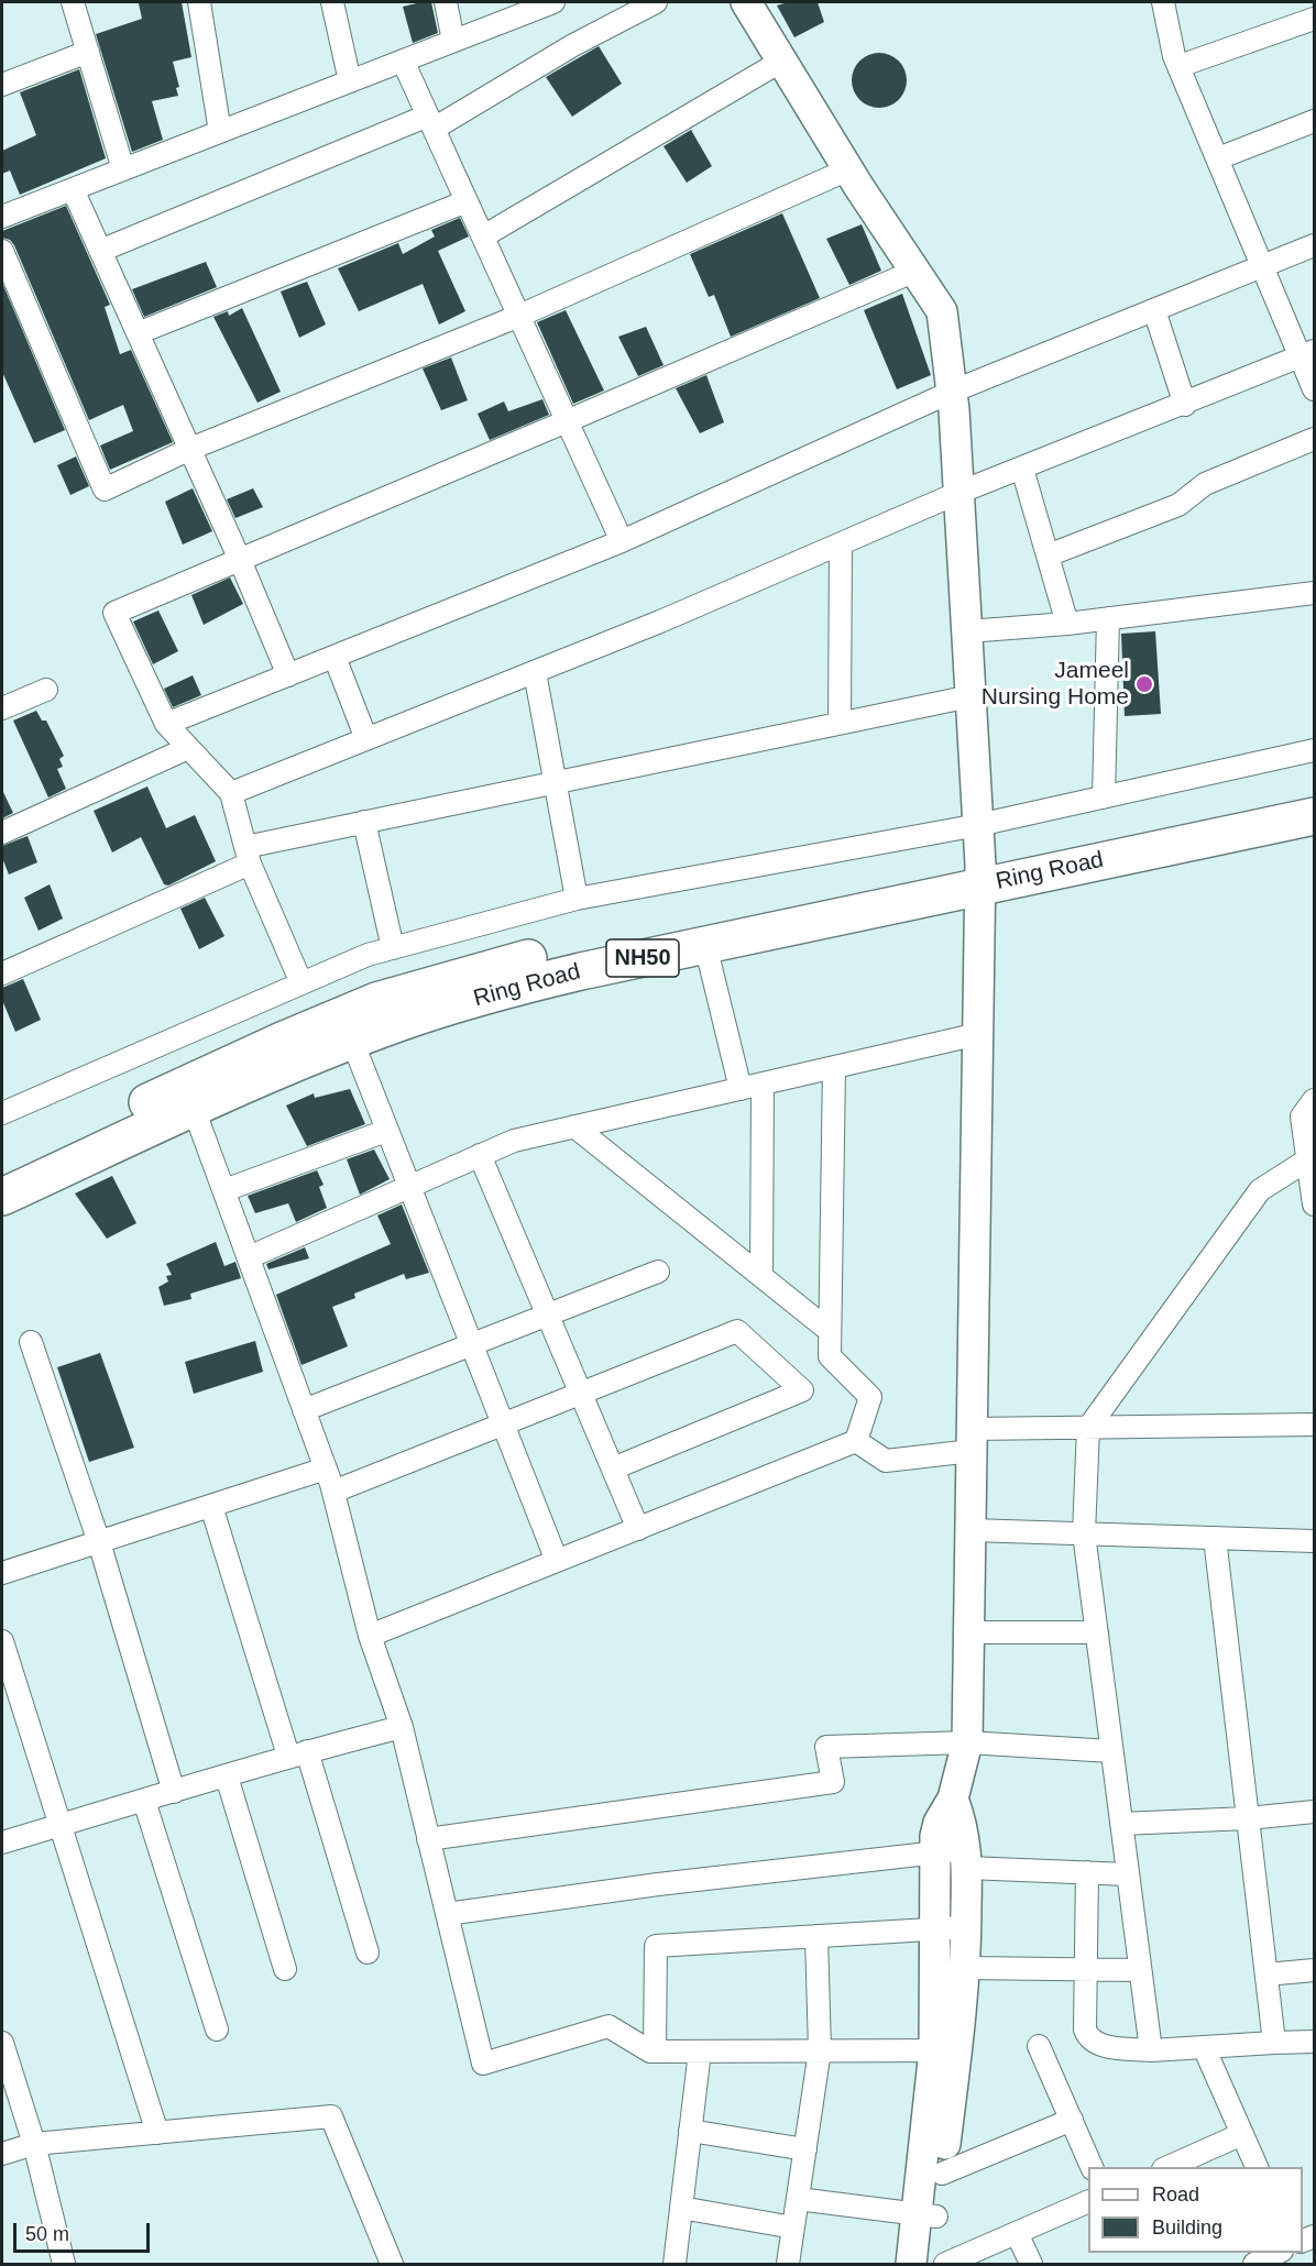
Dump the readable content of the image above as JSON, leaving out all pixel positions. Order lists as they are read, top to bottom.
{
  "streets": {
    "highway": ["Ring Road", "NH50"]
  },
  "places": ["Jameel Nursing Home"],
  "legend": ["Road", "Building"],
  "scale_bar": "50 m"
}
